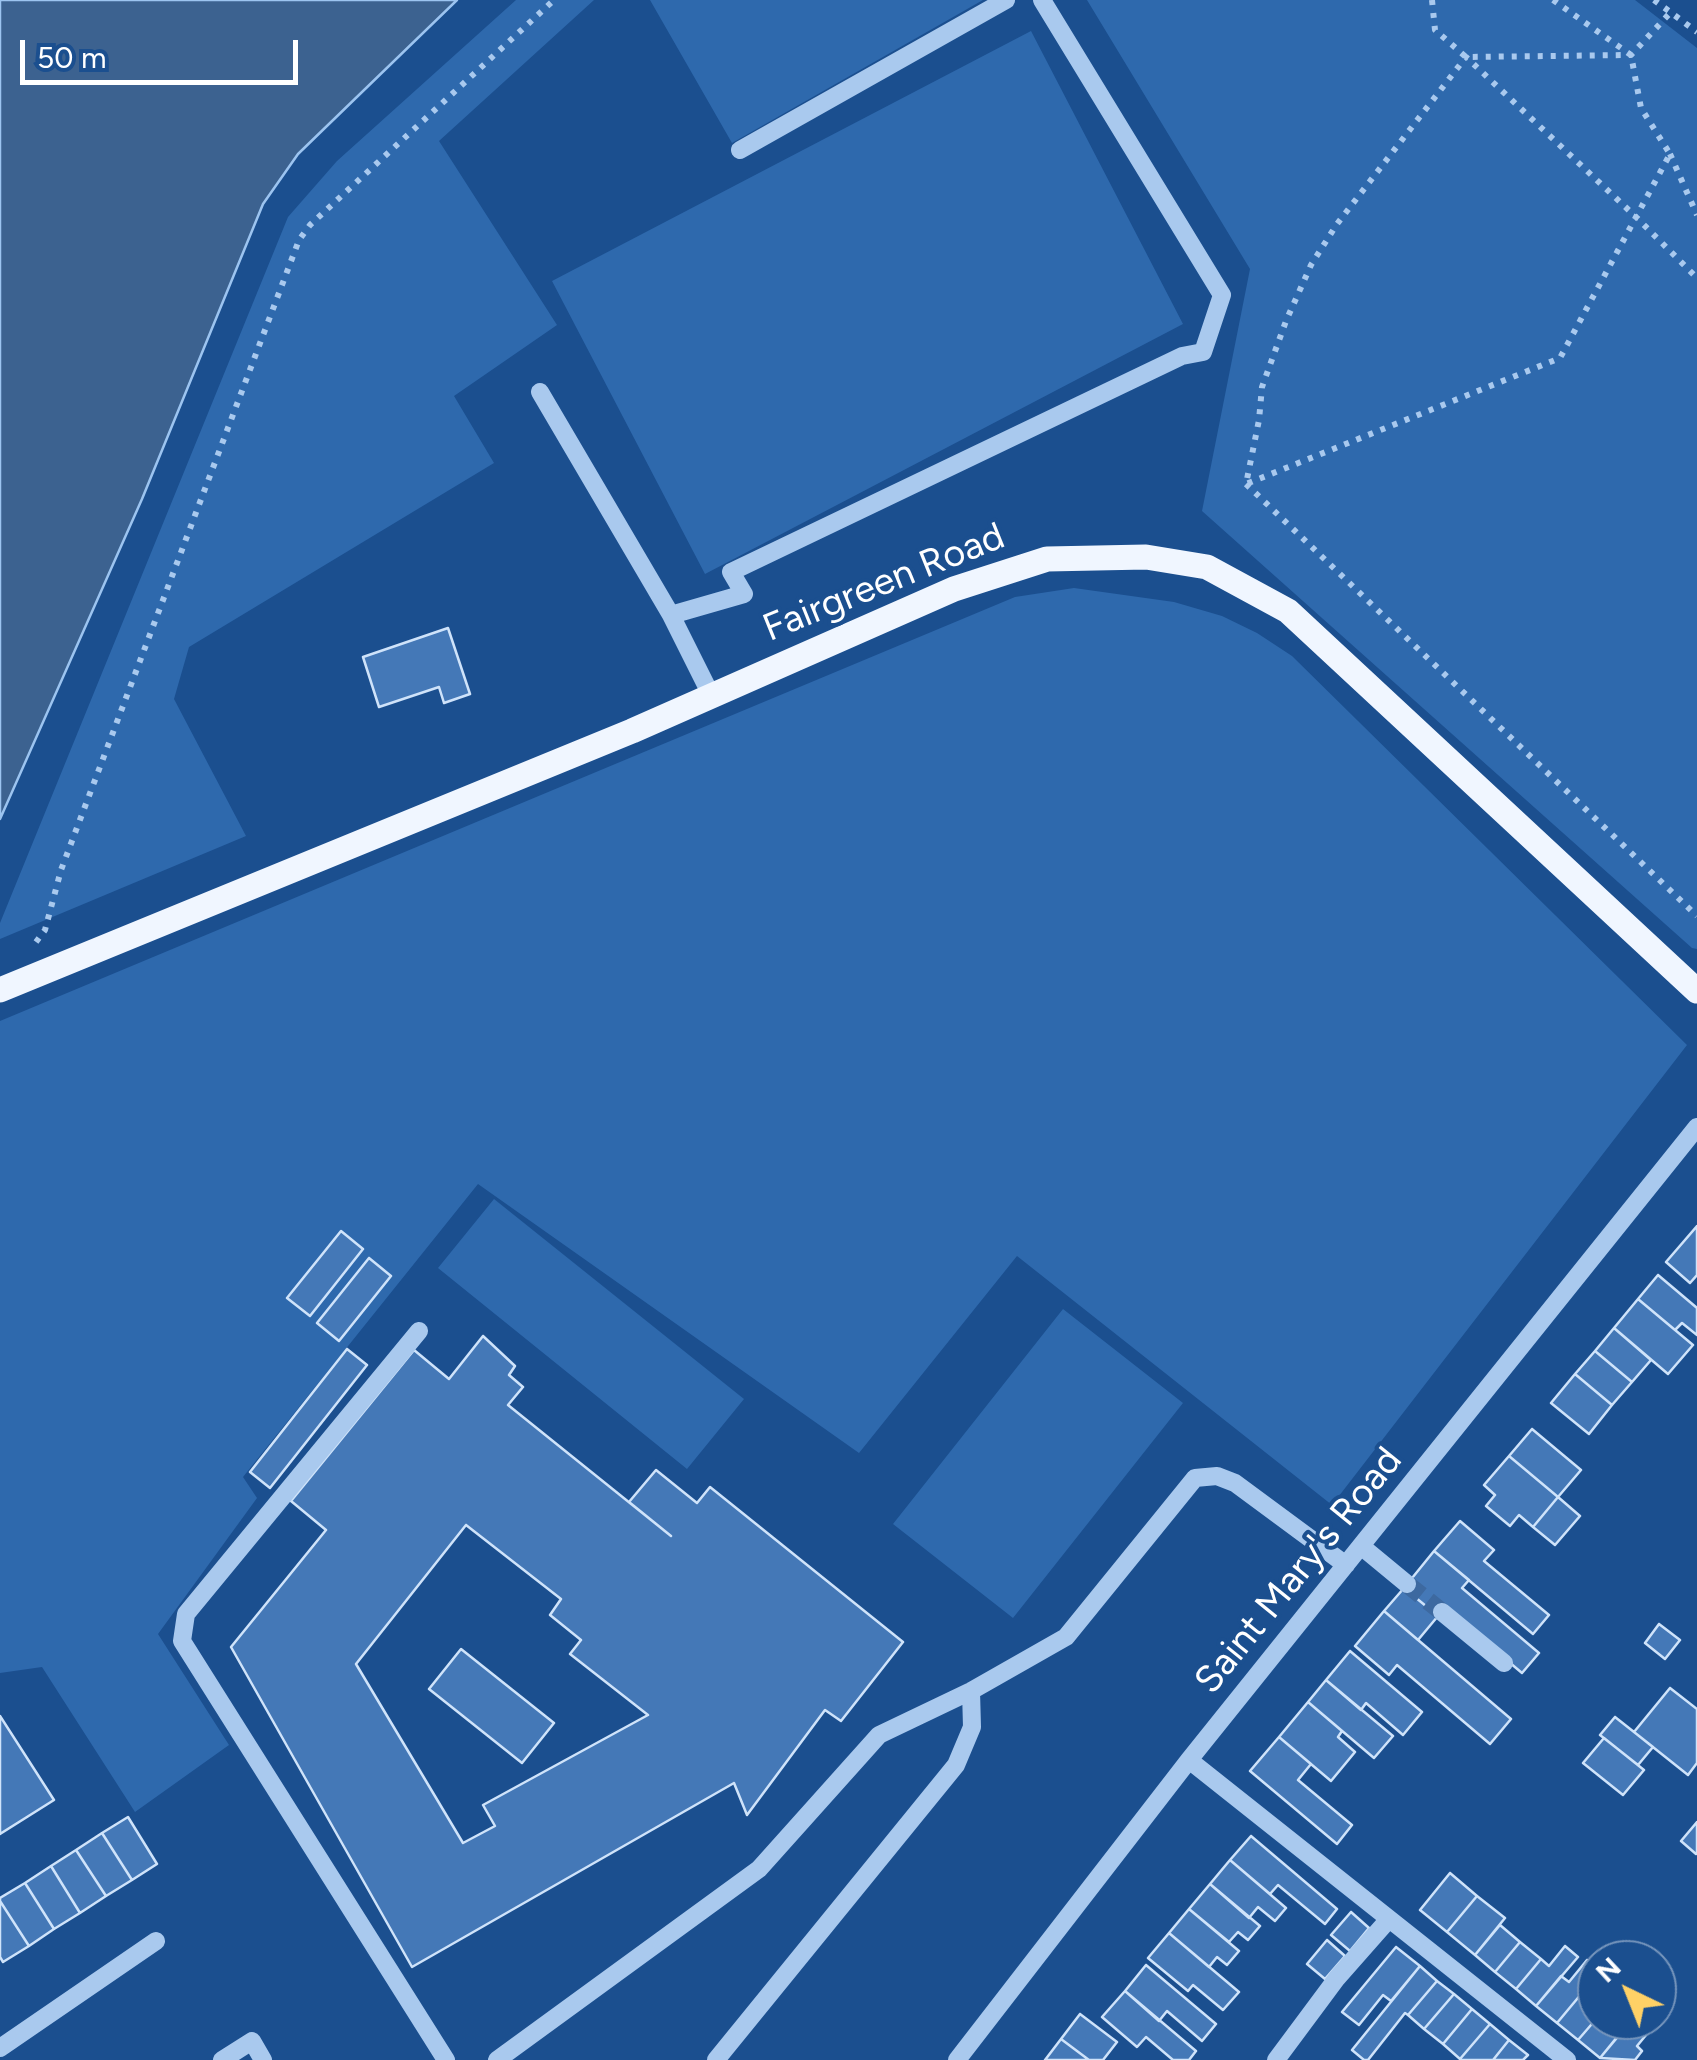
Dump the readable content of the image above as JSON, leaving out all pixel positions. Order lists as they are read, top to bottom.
{
  "streets": {
    "main road": ["Fairgreen Road"],
    "street": ["Saint Mary's Road"]
  },
  "scale_bar": "50 m",
  "north": "top left"
}
